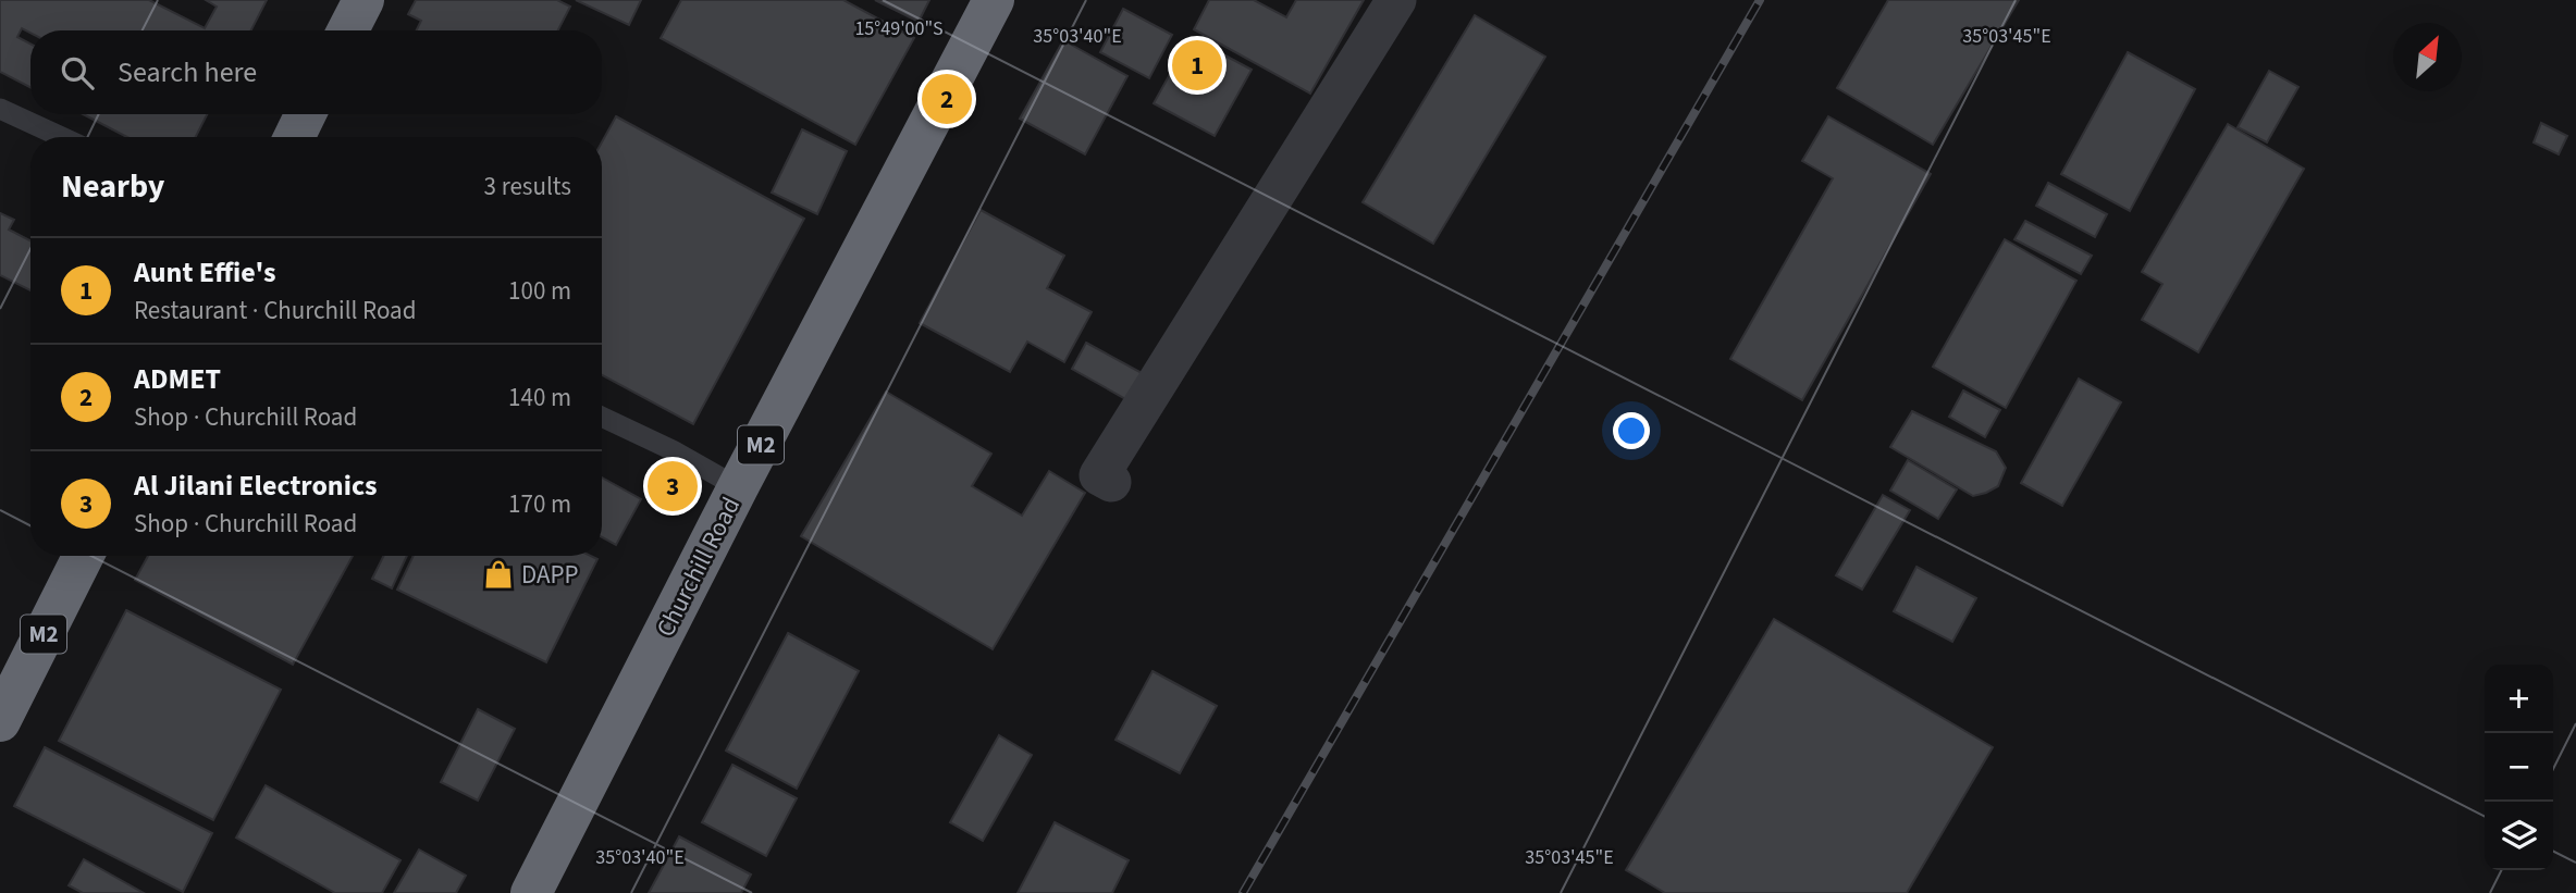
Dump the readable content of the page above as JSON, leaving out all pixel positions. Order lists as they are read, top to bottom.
{
  "streets": {
    "highway": ["M2", "Churchill Road"]
  },
  "places": {
    "shop": ["DAPP"]
  },
  "north": "top right",
  "page": {
    "search": "Search here",
    "pins": ["1", "2", "3"],
    "heading": ["Nearby", "3 results"],
    "list": [
      {
        "mark": "1",
        "name": "Aunt Effie's",
        "note": "Restaurant · Churchill Road",
        "value": "100 m"
      },
      {
        "mark": "2",
        "name": "ADMET",
        "note": "Shop · Churchill Road",
        "value": "140 m"
      },
      {
        "mark": "3",
        "name": "Al Jilani Electronics",
        "note": "Shop · Churchill Road",
        "value": "170 m"
      }
    ],
    "map_buttons": ["+", "−"]
  },
  "coordinates": ["15°49'00\"S", "35°03'40\"E", "35°03'45\"E"]
}
